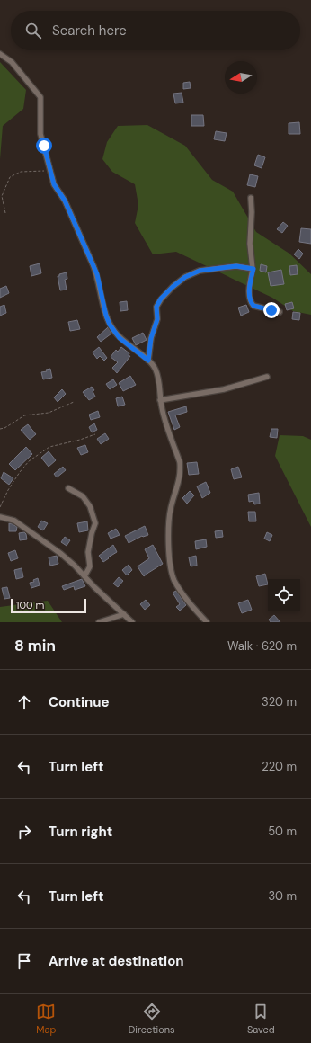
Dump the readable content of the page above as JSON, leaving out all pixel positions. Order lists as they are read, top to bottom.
{
  "scale_bar": "100 m",
  "north": "left",
  "page": {
    "search": "Search here",
    "scale": "100 m",
    "heading": ["8 min", "Walk · 620 m"],
    "list": [
      ["Continue", "320 m"],
      ["Turn left", "220 m"],
      ["Turn right", "50 m"],
      ["Turn left", "30 m"],
      "Arrive at destination"
    ],
    "nav": ["Map", "Directions", "Saved"]
  }
}
